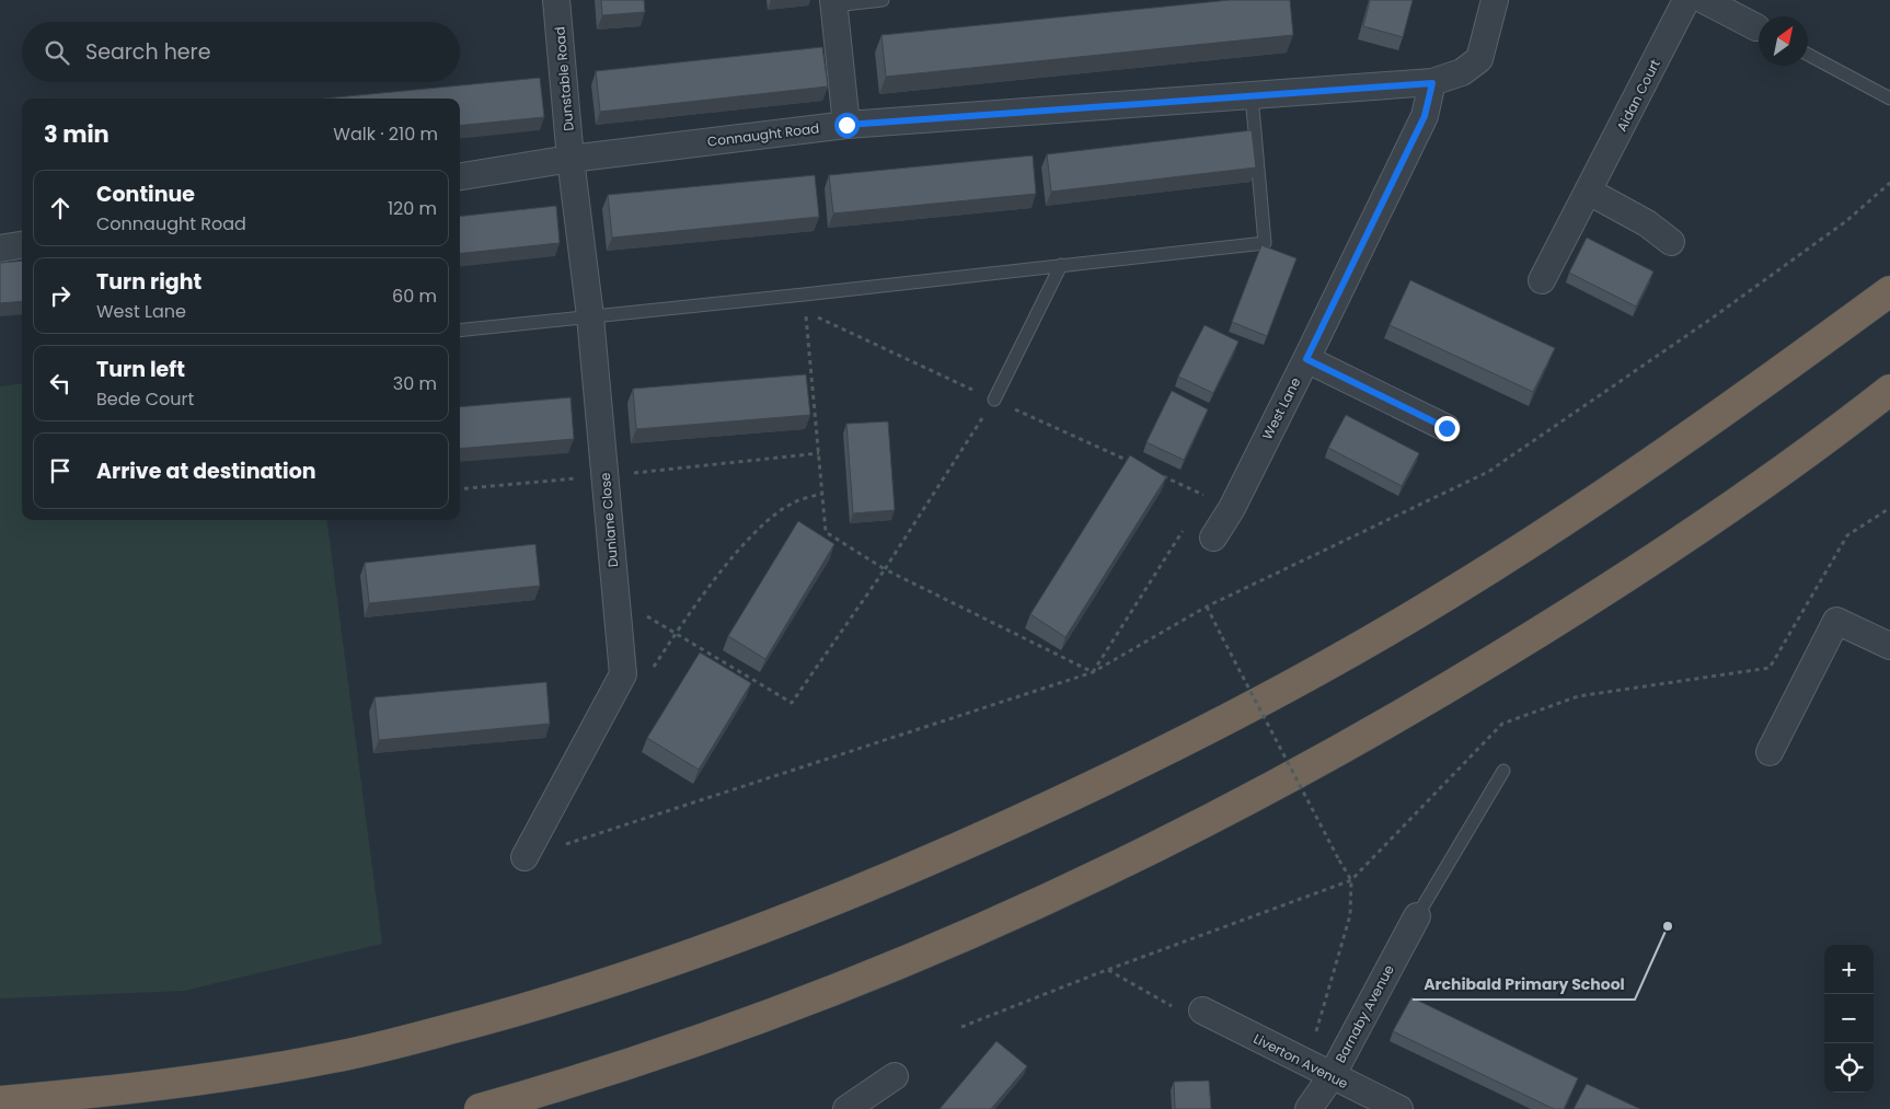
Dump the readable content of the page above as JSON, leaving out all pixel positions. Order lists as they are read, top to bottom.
{
  "streets": {
    "street": [
      "Dunstable Road",
      "Aidan Court",
      "Connaught Road",
      "West Lane",
      "Dunlane Close",
      "Barnaby Avenue",
      "Liverton Avenue"
    ]
  },
  "crossings": [
    ["Dunstable Road", "Connaught Road"],
    ["Dunstable Road", "Dunlane Close"],
    ["Connaught Road", "West Lane"],
    ["Connaught Road", "Dunlane Close"],
    ["Barnaby Avenue", "Liverton Avenue"]
  ],
  "places": ["Archibald Primary School"],
  "north": "top right",
  "page": {
    "search": "Search here",
    "heading": ["3 min", "Walk · 210 m"],
    "list": [
      ["Continue", "Connaught Road", "120 m"],
      ["Turn right", "West Lane", "60 m"],
      ["Turn left", "Bede Court", "30 m"],
      "Arrive at destination"
    ],
    "map_buttons": ["+", "−"]
  }
}
